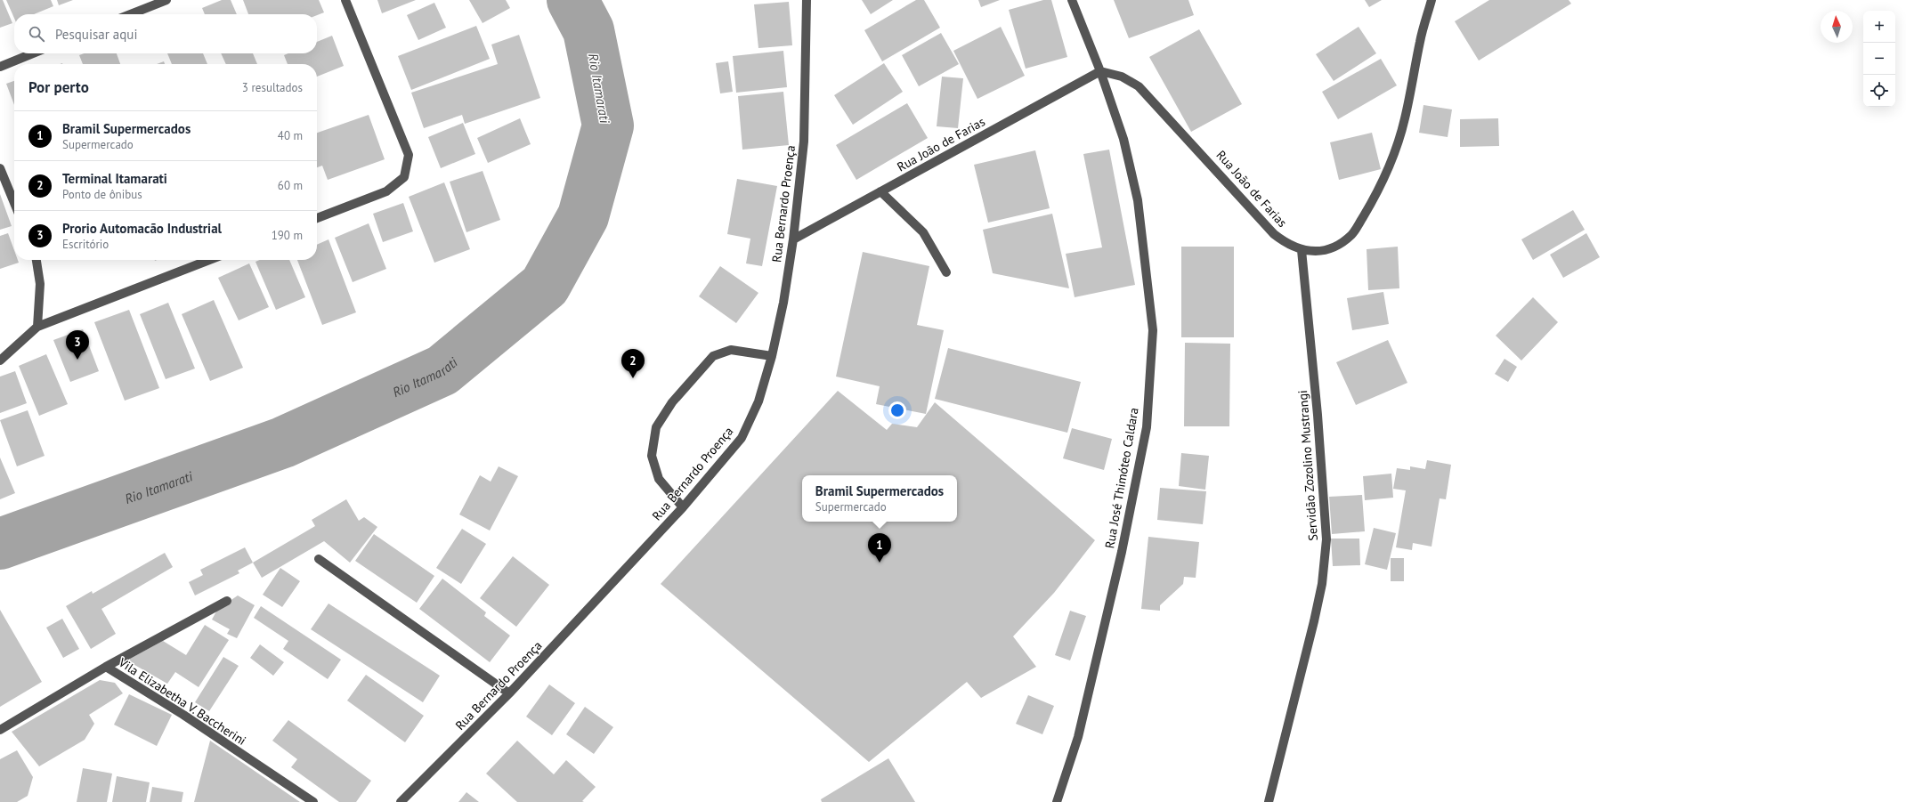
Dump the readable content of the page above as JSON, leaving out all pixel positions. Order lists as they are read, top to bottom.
{
  "streets": {
    "street": [
      "Rua João de Farias",
      "Rua Bernardo Proença",
      "Servidão Zozolino Mustrangi",
      "Rua José Thimóteo Caldara",
      "Vila Elizabetha V. Baccherini"
    ]
  },
  "crossings": [
    ["Rua João de Farias", "Rua Bernardo Proença"],
    ["Rua João de Farias", "Servidão Zozolino Mustrangi"],
    ["Rua João de Farias", "Rua José Thimóteo Caldara"]
  ],
  "water": ["Rio Itamarati"],
  "north": "top",
  "page": {
    "map_buttons": ["+", "−"],
    "search": "Pesquisar aqui",
    "heading": ["Por perto", "3 resultados"],
    "list": [
      {
        "mark": "1",
        "name": "Bramil Supermercados",
        "note": "Supermercado",
        "value": "40 m"
      },
      {
        "mark": "2",
        "name": "Terminal Itamarati",
        "note": "Ponto de ônibus",
        "value": "60 m"
      },
      {
        "mark": "3",
        "name": "Prorio Automacão Industrial",
        "note": "Escritório",
        "value": "190 m"
      }
    ],
    "pins": ["3", "2", "1"],
    "popup": ["Bramil Supermercados", "Supermercado"]
  }
}
